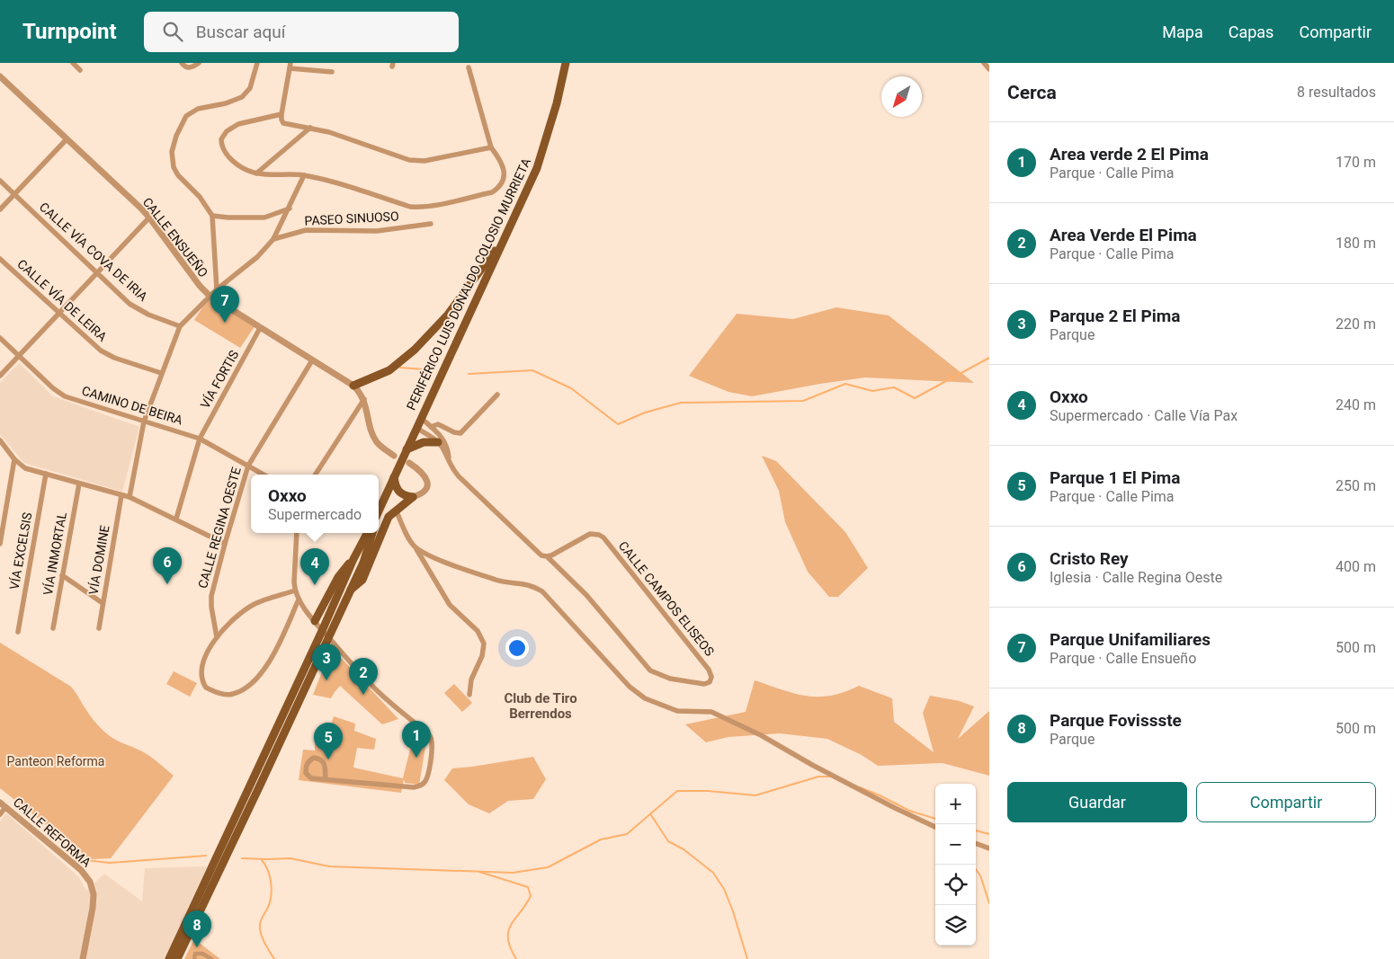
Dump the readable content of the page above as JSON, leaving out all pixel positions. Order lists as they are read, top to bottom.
{
  "streets": {
    "main road": ["PERIFÉRICO LUIS DONALDO COLOSIO MURRIETA"],
    "street": [
      "PASEO SINUOSO",
      "CALLE ENSUEÑO",
      "CALLE VÍA COVA DE IRIA",
      "CALLE VÍA DE LEIRA",
      "VÍA FORTIS",
      "CAMINO DE BEIRA",
      "CALLE REGINA OESTE",
      "VÍA EXCELSIS",
      "VÍA INMORTAL",
      "VÍA DOMINE",
      "CALLE CAMPOS ELISEOS",
      "CALLE REFORMA"
    ]
  },
  "crossings": [
    ["PASEO SINUOSO", "CALLE ENSUEÑO"],
    ["PASEO SINUOSO", "CALLE VÍA COVA DE IRIA"],
    ["CALLE ENSUEÑO", "VÍA FORTIS"],
    ["CALLE ENSUEÑO", "CALLE REGINA OESTE"],
    ["VÍA FORTIS", "CAMINO DE BEIRA"],
    ["CAMINO DE BEIRA", "CALLE REGINA OESTE"]
  ],
  "districts": ["Club de Tiro Berrendos"],
  "parks": ["Panteon Reforma"],
  "north": "bottom left",
  "page": {
    "header": "Turnpoint",
    "search": "Buscar aquí",
    "nav": ["Mapa", "Capas", "Compartir"],
    "heading": ["Cerca", "8 resultados"],
    "list": [
      {
        "mark": "1",
        "name": "Area verde 2 El Pima",
        "note": "Parque · Calle Pima",
        "value": "170 m"
      },
      {
        "mark": "2",
        "name": "Area Verde El Pima",
        "note": "Parque · Calle Pima",
        "value": "180 m"
      },
      {
        "mark": "3",
        "name": "Parque 2 El Pima",
        "note": "Parque",
        "value": "220 m"
      },
      {
        "mark": "4",
        "name": "Oxxo",
        "note": "Supermercado · Calle Vía Pax",
        "value": "240 m"
      },
      {
        "mark": "5",
        "name": "Parque 1 El Pima",
        "note": "Parque · Calle Pima",
        "value": "250 m"
      },
      {
        "mark": "6",
        "name": "Cristo Rey",
        "note": "Iglesia · Calle Regina Oeste",
        "value": "400 m"
      },
      {
        "mark": "7",
        "name": "Parque Unifamiliares",
        "note": "Parque · Calle Ensueño",
        "value": "500 m"
      },
      {
        "mark": "8",
        "name": "Parque Fovissste",
        "note": "Parque",
        "value": "500 m"
      }
    ],
    "pins": [
      "7",
      "6",
      "4",
      "3",
      "2",
      "1",
      "5",
      "8"
    ],
    "popup": ["Oxxo", "Supermercado"],
    "buttons": ["Guardar", "Compartir"],
    "map_buttons": ["+", "−"]
  }
}
